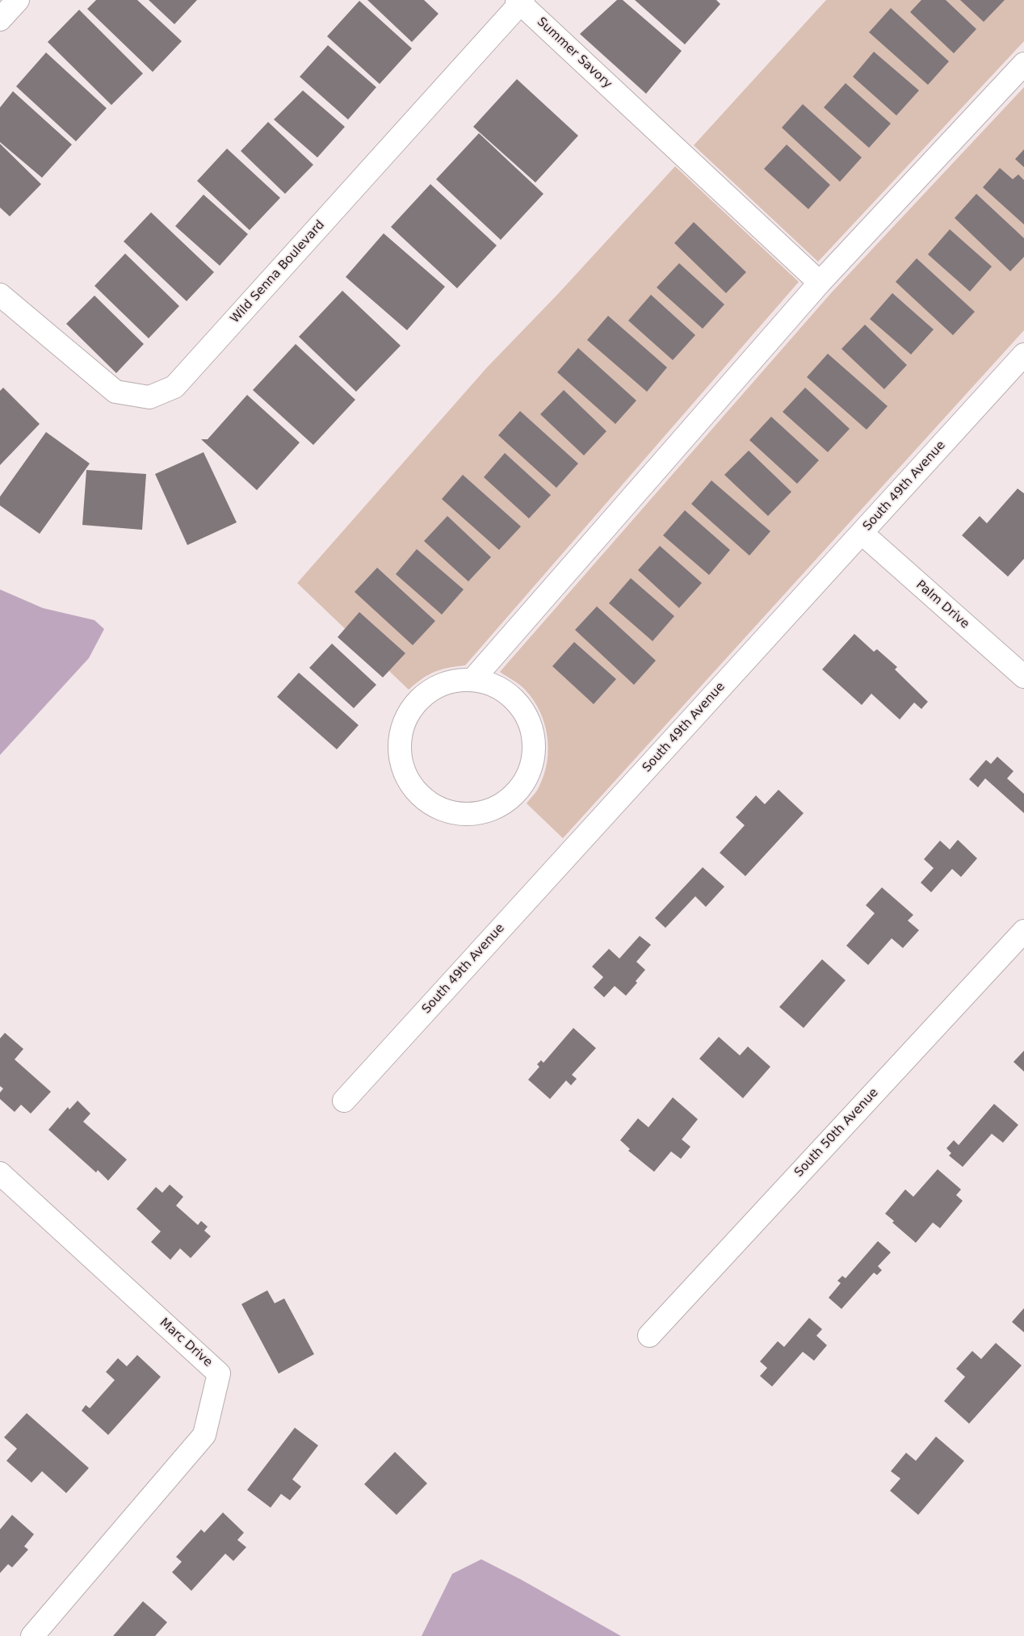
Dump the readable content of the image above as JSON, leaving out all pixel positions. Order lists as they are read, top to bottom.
{
  "streets": {
    "street": [
      "Summer Savory",
      "Wild Senna Boulevard",
      "South 49th Avenue",
      "Palm Drive",
      "South 50th Avenue",
      "Marc Drive"
    ]
  },
  "crossings": [
    ["Summer Savory", "Wild Senna Boulevard"],
    ["South 49th Avenue", "Palm Drive"]
  ]
}
